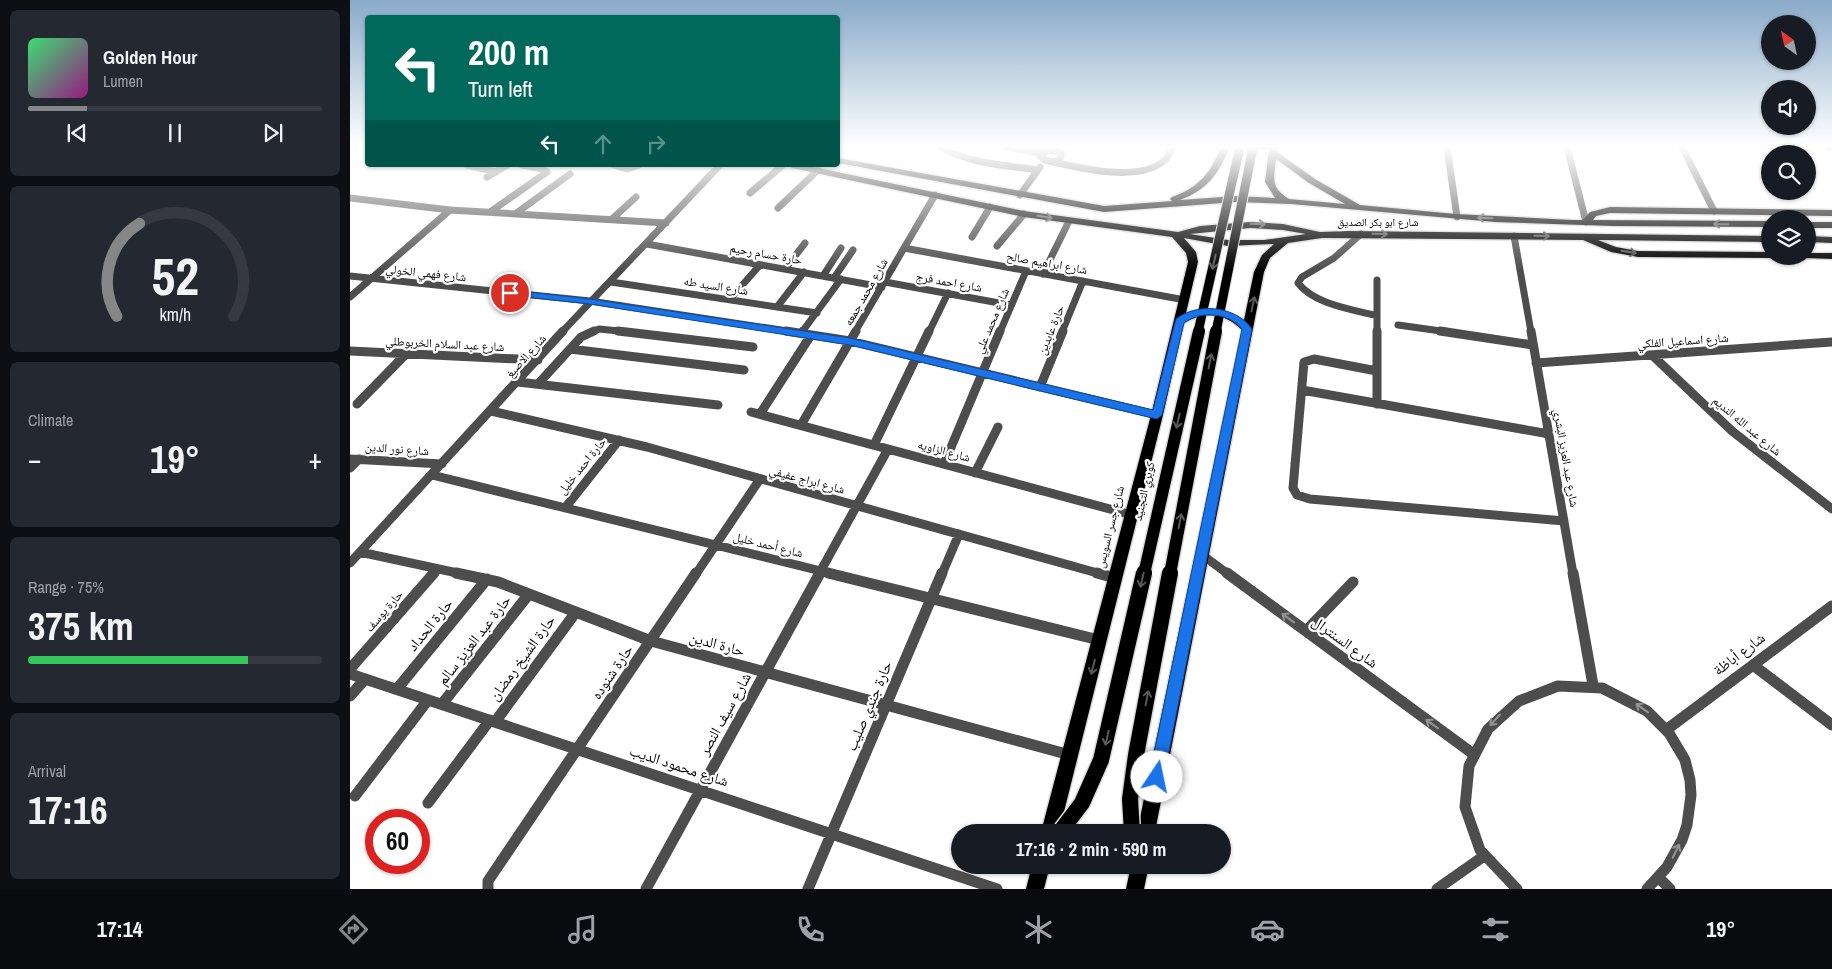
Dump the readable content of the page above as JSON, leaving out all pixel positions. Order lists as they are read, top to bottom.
{
  "streets": {
    "main road": ["شارع ابو بكر الصديق", "كوبري التجنيد", "شارع جسر السويس"],
    "street": [
      "حارة حسام رحيم",
      "شارع ابراهيم صالح",
      "شارع فهمي الخولي",
      "شارع احمد فرج",
      "شارع السيد طه",
      "شارع محمد جمعه",
      "شارع محمد علي",
      "حارة عابدين",
      "شارع اسماعيل الفلكي",
      "شارع عبد السلام الخربوطلي",
      "شارع الاصبغ",
      "شارع عبد الله النديم",
      "شارع نور الدين",
      "شارع الزاويه",
      "شارع عبد العزيز البشري",
      "حارة احمد خليل",
      "شارع ابراج عفيفي",
      "شارع أحمد خليل",
      "حارة يوسف",
      "حارة الحداد",
      "حارة عبد العزيز سالم",
      "شارع السنترال",
      "حارة الدين",
      "شارع أباظة",
      "حارة الشيخ رمضان",
      "حارة شنوده",
      "حارة جندي صليب",
      "شارع سيف النصر",
      "شارع محمود الديب"
    ]
  },
  "crossings": [
    ["شارع ابو بكر الصديق", "شارع عبد العزيز البشري"],
    ["شارع ابو بكر الصديق", "شارع جسر السويس"],
    ["حارة حسام رحيم", "شارع احمد فرج"],
    ["حارة حسام رحيم", "شارع محمد جمعه"],
    ["حارة حسام رحيم", "شارع الاصبغ"],
    ["شارع ابراهيم صالح", "شارع محمد جمعه"],
    ["شارع ابراهيم صالح", "شارع محمد علي"],
    ["شارع ابراهيم صالح", "حارة عابدين"],
    ["شارع ابراهيم صالح", "شارع جسر السويس"],
    ["شارع فهمي الخولي", "شارع الاصبغ"],
    ["شارع احمد فرج", "شارع محمد جمعه"],
    ["شارع احمد فرج", "شارع محمد علي"],
    ["شارع السيد طه", "شارع الاصبغ"],
    ["شارع محمد جمعه", "شارع الزاويه"],
    ["شارع محمد علي", "شارع الزاويه"],
    ["شارع اسماعيل الفلكي", "شارع عبد الله النديم"],
    ["شارع اسماعيل الفلكي", "شارع عبد العزيز البشري"],
    ["شارع عبد السلام الخربوطلي", "شارع الاصبغ"],
    ["شارع الاصبغ", "شارع نور الدين"],
    ["شارع الاصبغ", "شارع ابراج عفيفي"],
    ["شارع الاصبغ", "شارع أحمد خليل"],
    ["شارع الاصبغ", "حارة الدين"],
    ["شارع الزاويه", "شارع جسر السويس"],
    ["شارع الزاويه", "شارع سيف النصر"],
    ["حارة احمد خليل", "شارع ابراج عفيفي"],
    ["حارة احمد خليل", "شارع أحمد خليل"],
    ["شارع ابراج عفيفي", "شارع جسر السويس"],
    ["شارع ابراج عفيفي", "حارة شنوده"],
    ["شارع ابراج عفيفي", "حارة جندي صليب"],
    ["شارع ابراج عفيفي", "شارع سيف النصر"],
    ["شارع جسر السويس", "شارع أحمد خليل"],
    ["شارع جسر السويس", "حارة الدين"],
    ["شارع أحمد خليل", "حارة شنوده"],
    ["شارع أحمد خليل", "حارة جندي صليب"],
    ["شارع أحمد خليل", "شارع سيف النصر"],
    ["حارة يوسف", "حارة الدين"],
    ["حارة الحداد", "حارة الدين"],
    ["حارة الحداد", "شارع محمود الديب"],
    ["حارة عبد العزيز سالم", "حارة الدين"],
    ["حارة عبد العزيز سالم", "شارع محمود الديب"],
    ["حارة الدين", "حارة الشيخ رمضان"],
    ["حارة الدين", "حارة شنوده"],
    ["حارة الدين", "حارة جندي صليب"],
    ["حارة الدين", "شارع سيف النصر"],
    ["حارة الشيخ رمضان", "شارع محمود الديب"],
    ["حارة شنوده", "شارع محمود الديب"],
    ["حارة جندي صليب", "شارع محمود الديب"],
    ["شارع سيف النصر", "شارع محمود الديب"]
  ],
  "one_way": ["شارع السنترال"],
  "north": "top left",
  "page": {
    "turn": ["200 m", "Turn left"],
    "song": ["Golden Hour", "Lumen"],
    "tile": [
      "Climate",
      ["Range · 75%", "375 km"],
      ["Arrival", "17:16"]
    ],
    "heat": ["−", "19°", "+"],
    "limit": "60",
    "trip": "17:16 · 2 min · 590 m",
    "tabs": ["17:14", "19°"],
    "gauge": ["52", "km/h"]
  }
}
